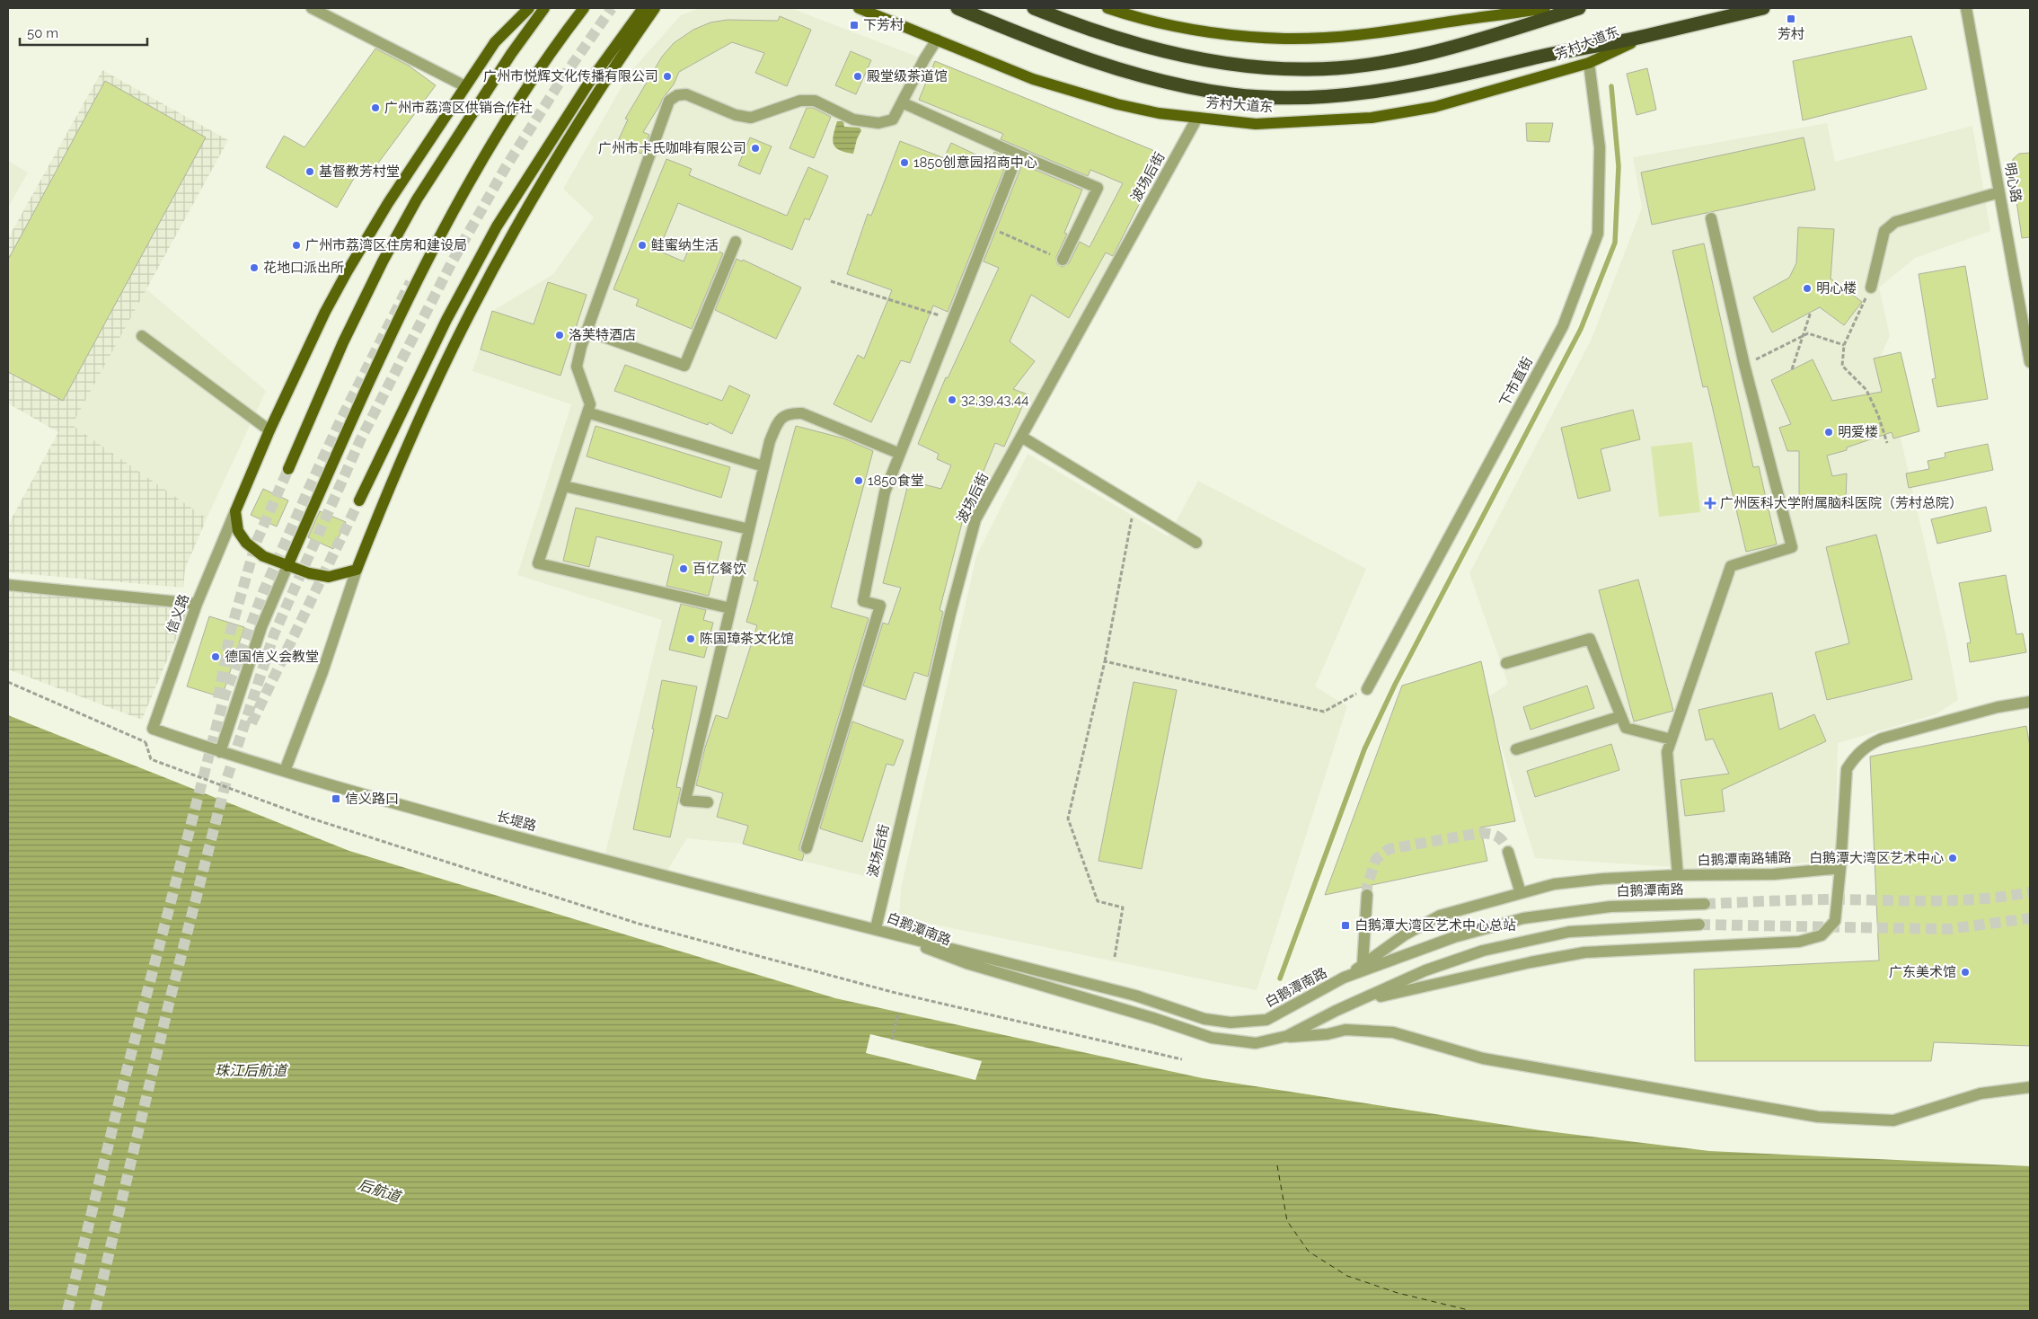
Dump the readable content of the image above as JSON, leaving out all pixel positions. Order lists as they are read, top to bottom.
{
  "streets": {
    "highway": ["芳村大道东"],
    "street": [
      "波场后街",
      "明心路",
      "下市直街",
      "信义路",
      "长堤路",
      "白鹅潭南路辅路",
      "白鹅潭南路"
    ]
  },
  "crossings": [
    ["芳村大道东", "波场后街"],
    ["芳村大道东", "下市直街"],
    ["波场后街", "长堤路"],
    ["波场后街", "白鹅潭南路"],
    ["信义路", "长堤路"],
    ["长堤路", "白鹅潭南路"],
    ["白鹅潭南路辅路", "白鹅潭南路"]
  ],
  "water": ["珠江后航道", "后航道"],
  "places": {
    "transit": [
      "芳村",
      "下芳村",
      "信义路口",
      "白鹅潭大湾区艺术中心总站"
    ],
    "other": [
      "广州市悦辉文化传播有限公司",
      "殿堂级茶道馆",
      "广州市荔湾区供销合作社",
      "广州市卡氏咖啡有限公司",
      "1850创意园招商中心",
      "基督教芳村堂",
      "广州市荔湾区住房和建设局",
      "鲑蜜纳生活",
      "花地口派出所",
      "明心楼",
      "洛芙特酒店",
      "32,39,43,44",
      "明爱楼",
      "1850食堂",
      "百亿餐饮",
      "陈国璋茶文化馆",
      "德国信义会教堂",
      "白鹅潭大湾区艺术中心",
      "广东美术馆"
    ],
    "health": ["广州医科大学附属脑科医院（芳村总院）"]
  },
  "scale_bar": "50 m"
}
